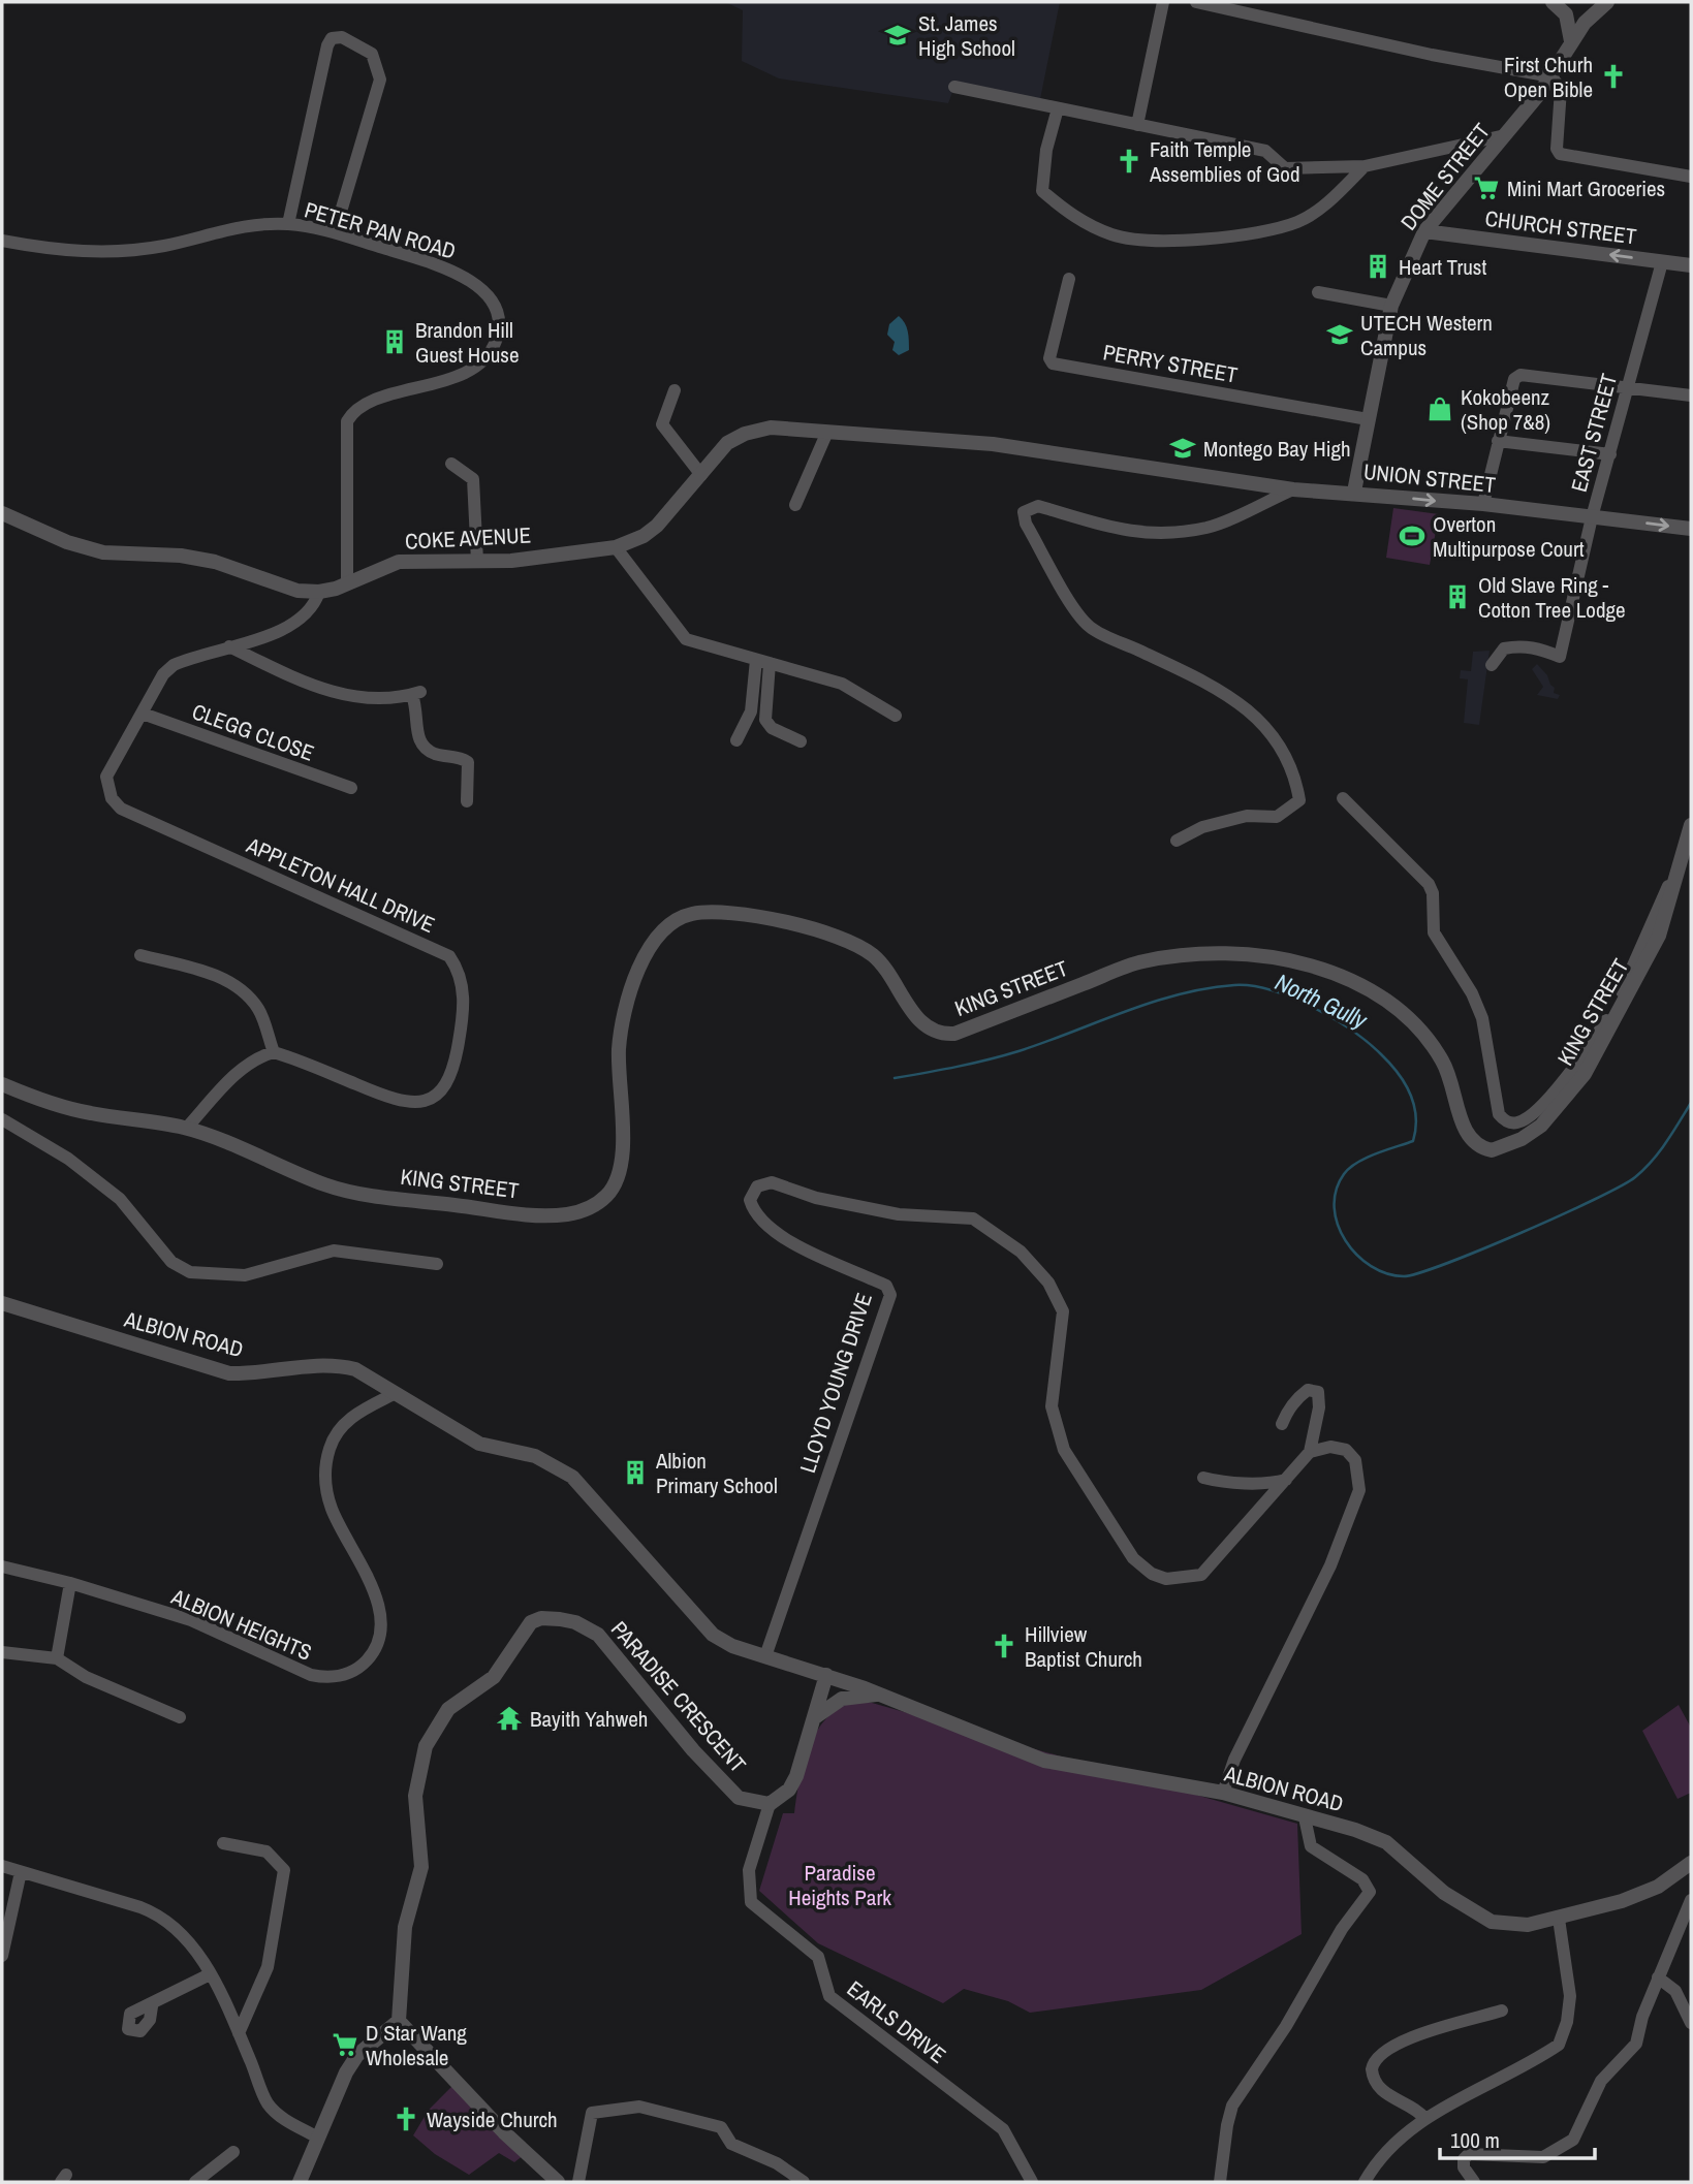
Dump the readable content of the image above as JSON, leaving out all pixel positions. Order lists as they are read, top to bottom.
{
  "streets": {
    "street": [
      "DOME STREET",
      "CHURCH STREET",
      "PETER PAN ROAD",
      "PERRY STREET",
      "EAST STREET",
      "UNION STREET",
      "COKE AVENUE",
      "CLEGG CLOSE",
      "APPLETON HALL DRIVE",
      "KING STREET",
      "ALBION ROAD",
      "LLOYD YOUNG DRIVE",
      "ALBION HEIGHTS",
      "PARADISE CRESCENT",
      "EARLS DRIVE"
    ]
  },
  "crossings": [
    ["DOME STREET", "CHURCH STREET"],
    ["DOME STREET", "PERRY STREET"],
    ["DOME STREET", "UNION STREET"],
    ["CHURCH STREET", "EAST STREET"],
    ["PETER PAN ROAD", "COKE AVENUE"],
    ["EAST STREET", "UNION STREET"],
    ["UNION STREET", "COKE AVENUE"],
    ["COKE AVENUE", "APPLETON HALL DRIVE"],
    ["CLEGG CLOSE", "APPLETON HALL DRIVE"],
    ["ALBION ROAD", "LLOYD YOUNG DRIVE"],
    ["ALBION ROAD", "ALBION HEIGHTS"],
    ["PARADISE CRESCENT", "EARLS DRIVE"]
  ],
  "water": ["North Gully"],
  "parks": ["Paradise Heights Park"],
  "places": {
    "school or university": ["St. James High School", "UTECH Western Campus", "Montego Bay High"],
    "church": [
      "First Churh Open Bible",
      "Faith Temple Assemblies of God",
      "Hillview Baptist Church",
      "Wayside Church"
    ],
    "supermarket": ["Mini Mart Groceries", "D Star Wang Wholesale"],
    "building": [
      "Heart Trust",
      "Brandon Hill Guest House",
      "Old Slave Ring - Cotton Tree Lodge",
      "Albion Primary School"
    ],
    "shop": ["Kokobeenz (Shop 7&8)"],
    "sports": ["Overton Multipurpose Court"],
    "temple": ["Bayith Yahweh"]
  },
  "scale_bar": "100 m"
}
